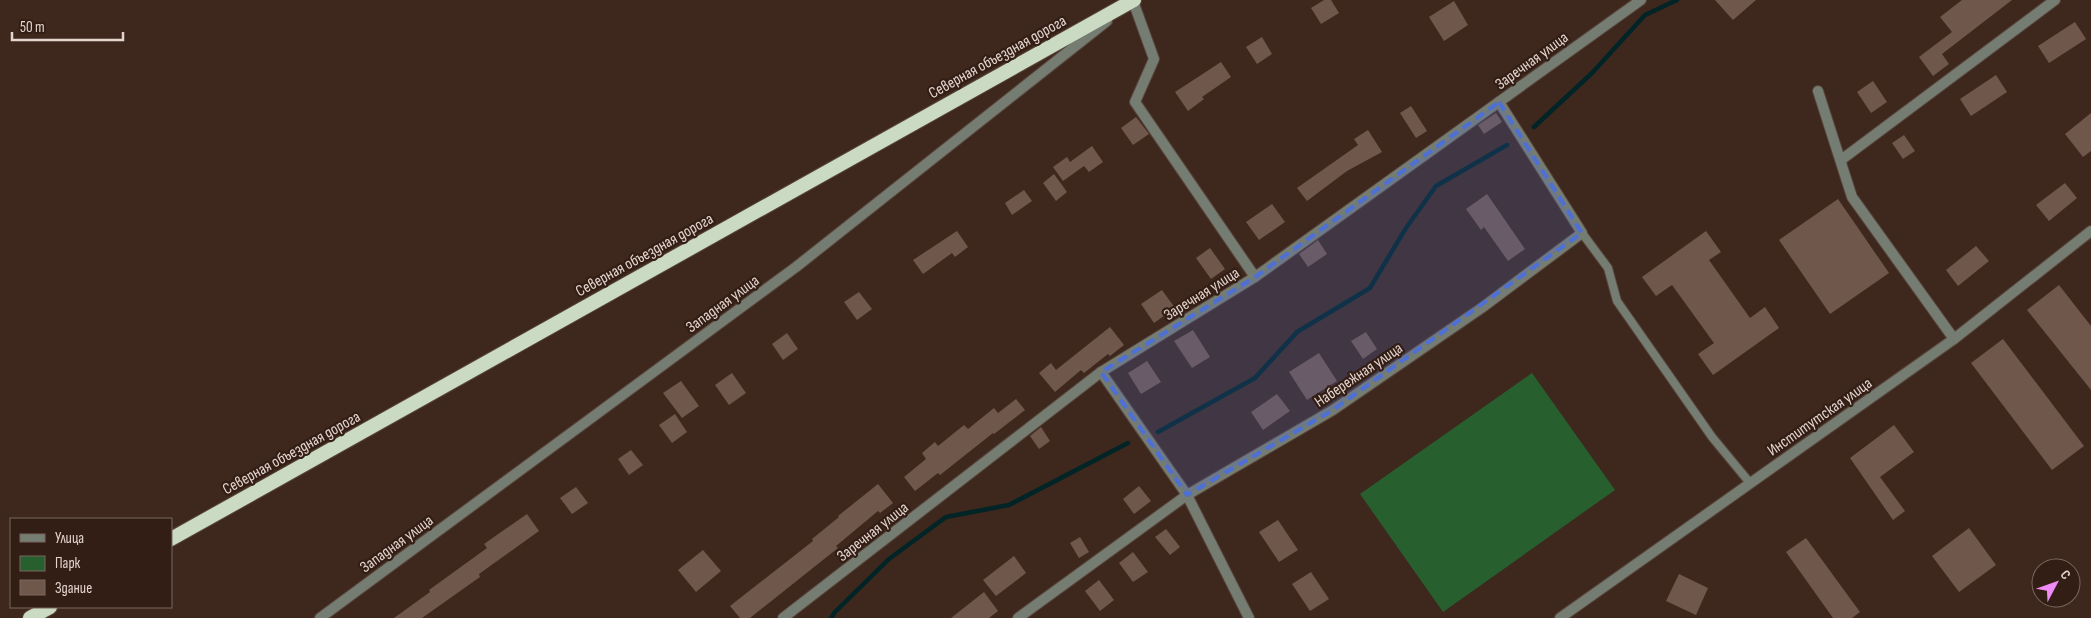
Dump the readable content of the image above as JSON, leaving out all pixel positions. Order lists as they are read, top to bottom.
{
  "streets": {
    "highway": ["Северная объездная дорога"],
    "street": [
      "Заречная улица",
      "Западная улица",
      "Набережная улица",
      "Институтская улица"
    ]
  },
  "crossings": [
    ["Северная объездная дорога", "Западная улица"]
  ],
  "legend": ["Улица", "Парк", "Здание"],
  "scale_bar": "50 m",
  "north": "top right"
}
